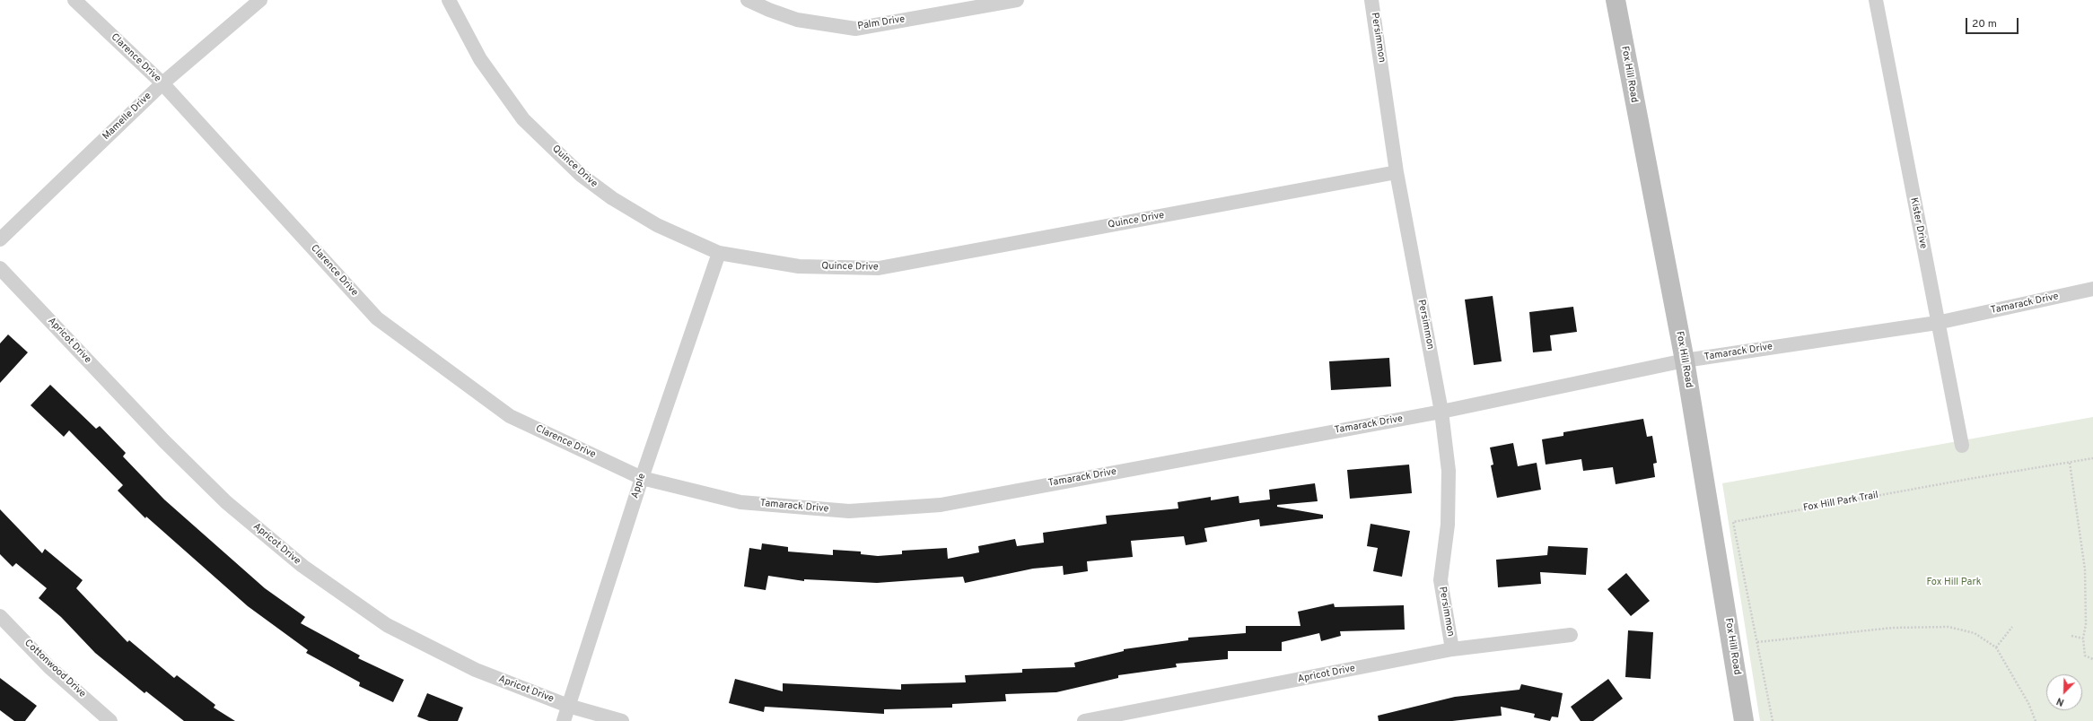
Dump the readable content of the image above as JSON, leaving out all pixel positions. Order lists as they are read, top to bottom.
{
  "streets": {
    "street": [
      "Palm Drive",
      "Persimmon",
      "Clarence Drive",
      "Fox Hill Road",
      "Mamelle Drive",
      "Quince Drive",
      "Kister Drive",
      "Tamarack Drive",
      "Apricot Drive",
      "Apple",
      "Cottonwood Drive"
    ],
    "path": ["Fox Hill Park Trail"]
  },
  "crossings": [
    ["Persimmon", "Quince Drive"],
    ["Persimmon", "Tamarack Drive"],
    ["Persimmon", "Apricot Drive"],
    ["Clarence Drive", "Mamelle Drive"],
    ["Clarence Drive", "Tamarack Drive"],
    ["Clarence Drive", "Apple"],
    ["Fox Hill Road", "Tamarack Drive"],
    ["Quince Drive", "Apple"],
    ["Kister Drive", "Tamarack Drive"],
    ["Tamarack Drive", "Apple"],
    ["Apricot Drive", "Apple"]
  ],
  "parks": ["Fox Hill Park"],
  "scale_bar": "20 m",
  "north": "bottom left"
}
